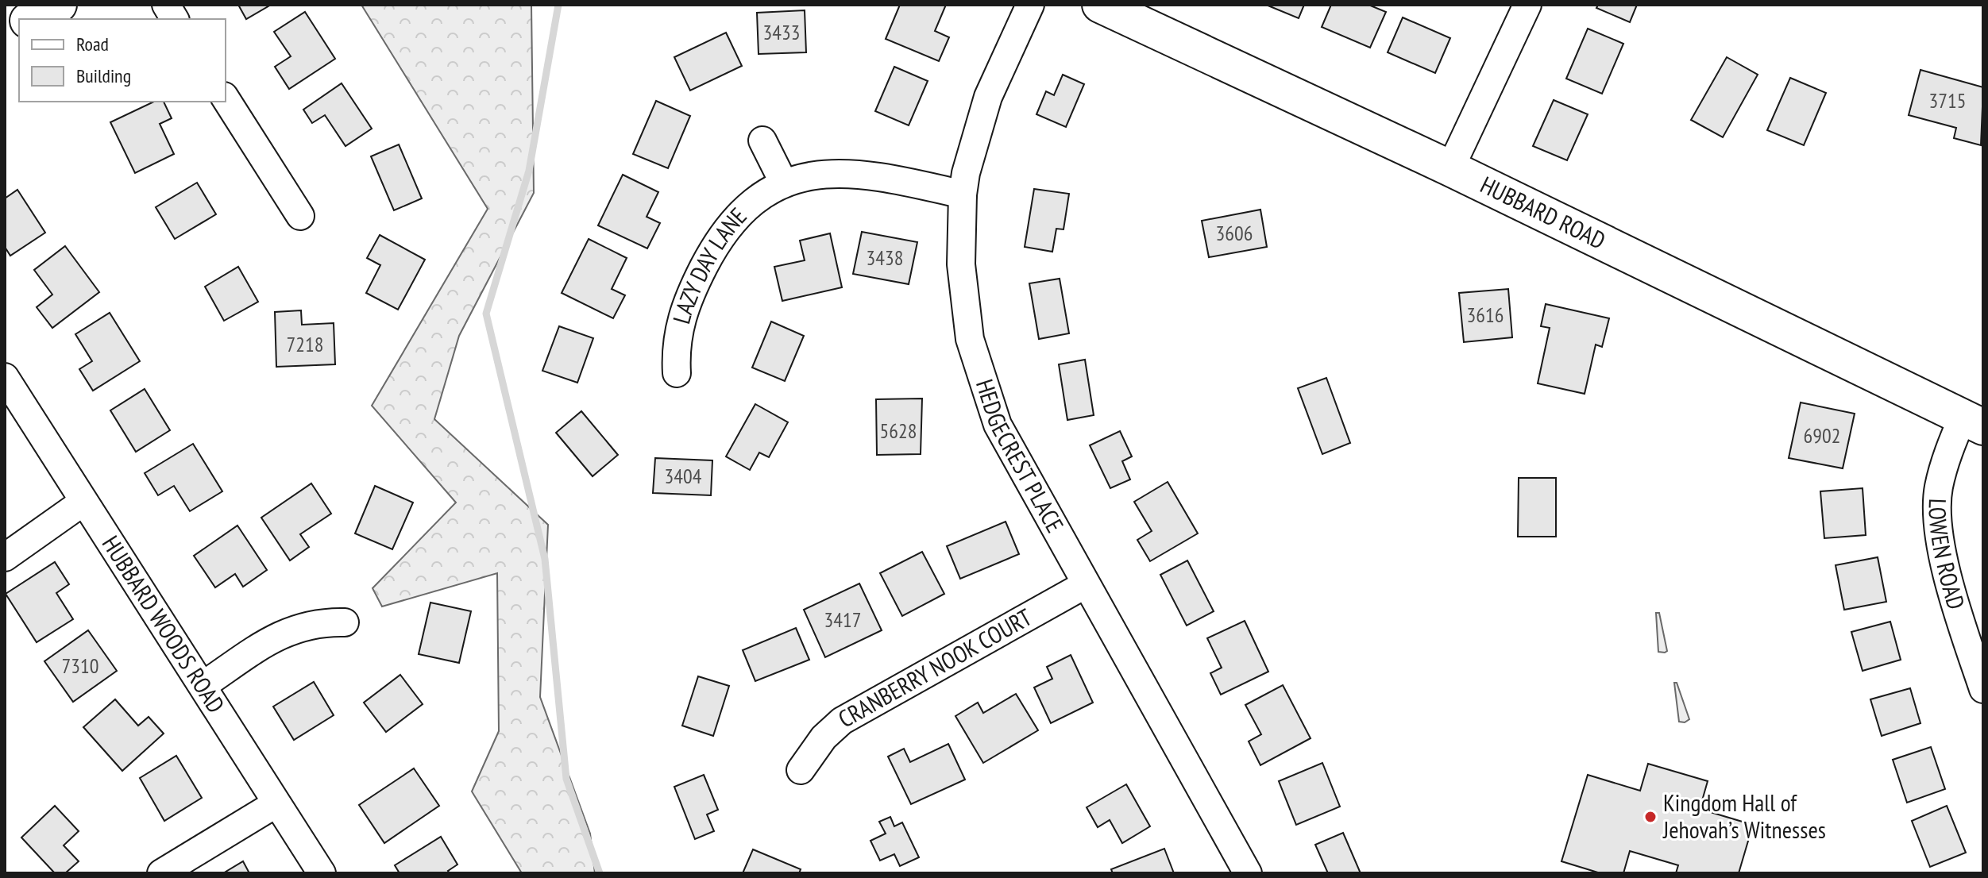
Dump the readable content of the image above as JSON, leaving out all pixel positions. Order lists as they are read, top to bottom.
{
  "streets": {
    "main road": ["HUBBARD ROAD"],
    "street": [
      "LAZY DAY LANE",
      "HEDGECREST PLACE",
      "LOWEN ROAD",
      "HUBBARD WOODS ROAD",
      "CRANBERRY NOOK COURT"
    ]
  },
  "crossings": [
    ["HUBBARD ROAD", "LOWEN ROAD"],
    ["LAZY DAY LANE", "HEDGECREST PLACE"],
    ["HEDGECREST PLACE", "CRANBERRY NOOK COURT"]
  ],
  "places": ["Kingdom Hall of Jehovah’s Witnesses"],
  "house_numbers": [
    "3433",
    "3715",
    "3606",
    "3438",
    "3616",
    "7218",
    "5628",
    "6902",
    "3404",
    "3417",
    "7310"
  ],
  "legend": ["Road", "Building"]
}
